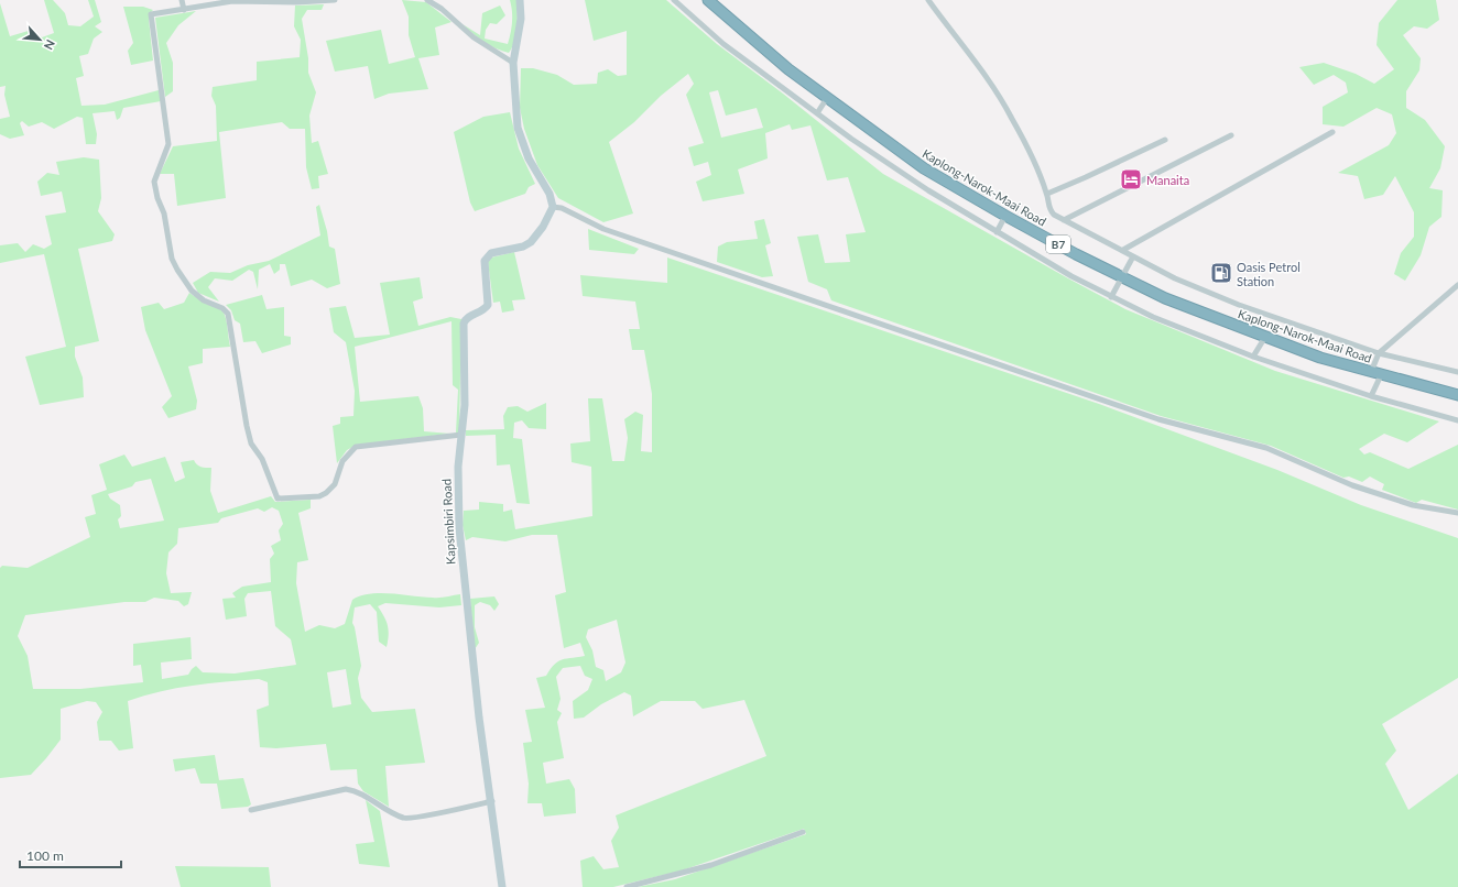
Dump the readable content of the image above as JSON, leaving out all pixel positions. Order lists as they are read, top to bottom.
{
  "streets": {
    "highway": ["Kaplong-Narok-Maai Road", "B7"],
    "street": ["Kapsimbiri Road"]
  },
  "places": {
    "hotel": ["Manaita"],
    "fuel station": ["Oasis Petrol Station"]
  },
  "scale_bar": "100 m",
  "north": "bottom right"
}
